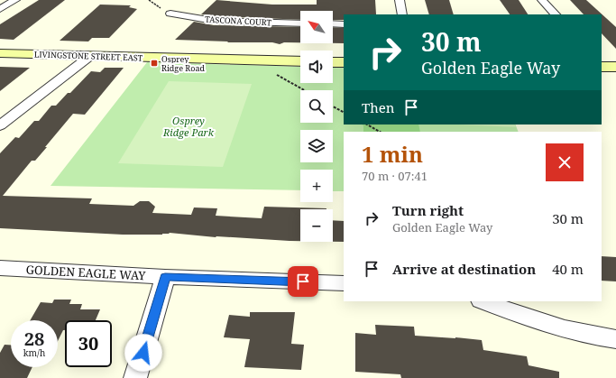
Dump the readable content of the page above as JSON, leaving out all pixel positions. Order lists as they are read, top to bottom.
{
  "streets": {
    "street": ["TASCONA COURT", "LIVINGSTONE STREET EAST", "GOLDEN EAGLE WAY"]
  },
  "parks": ["Osprey Ridge Park"],
  "places": {
    "transit": ["Osprey Ridge Road"]
  },
  "north": "top left",
  "page": {
    "map_buttons": ["+", "−"],
    "turn": ["30 m", "Golden Eagle Way"],
    "then": "Then",
    "heading": ["1 min", "70 m · 07:41"],
    "list": [
      {
        "name": "Turn right",
        "note": "Golden Eagle Way",
        "value": "30 m"
      },
      {
        "name": "Arrive at destination",
        "value": "40 m"
      }
    ],
    "speed": "28 km/h",
    "limit": "30"
  }
}
